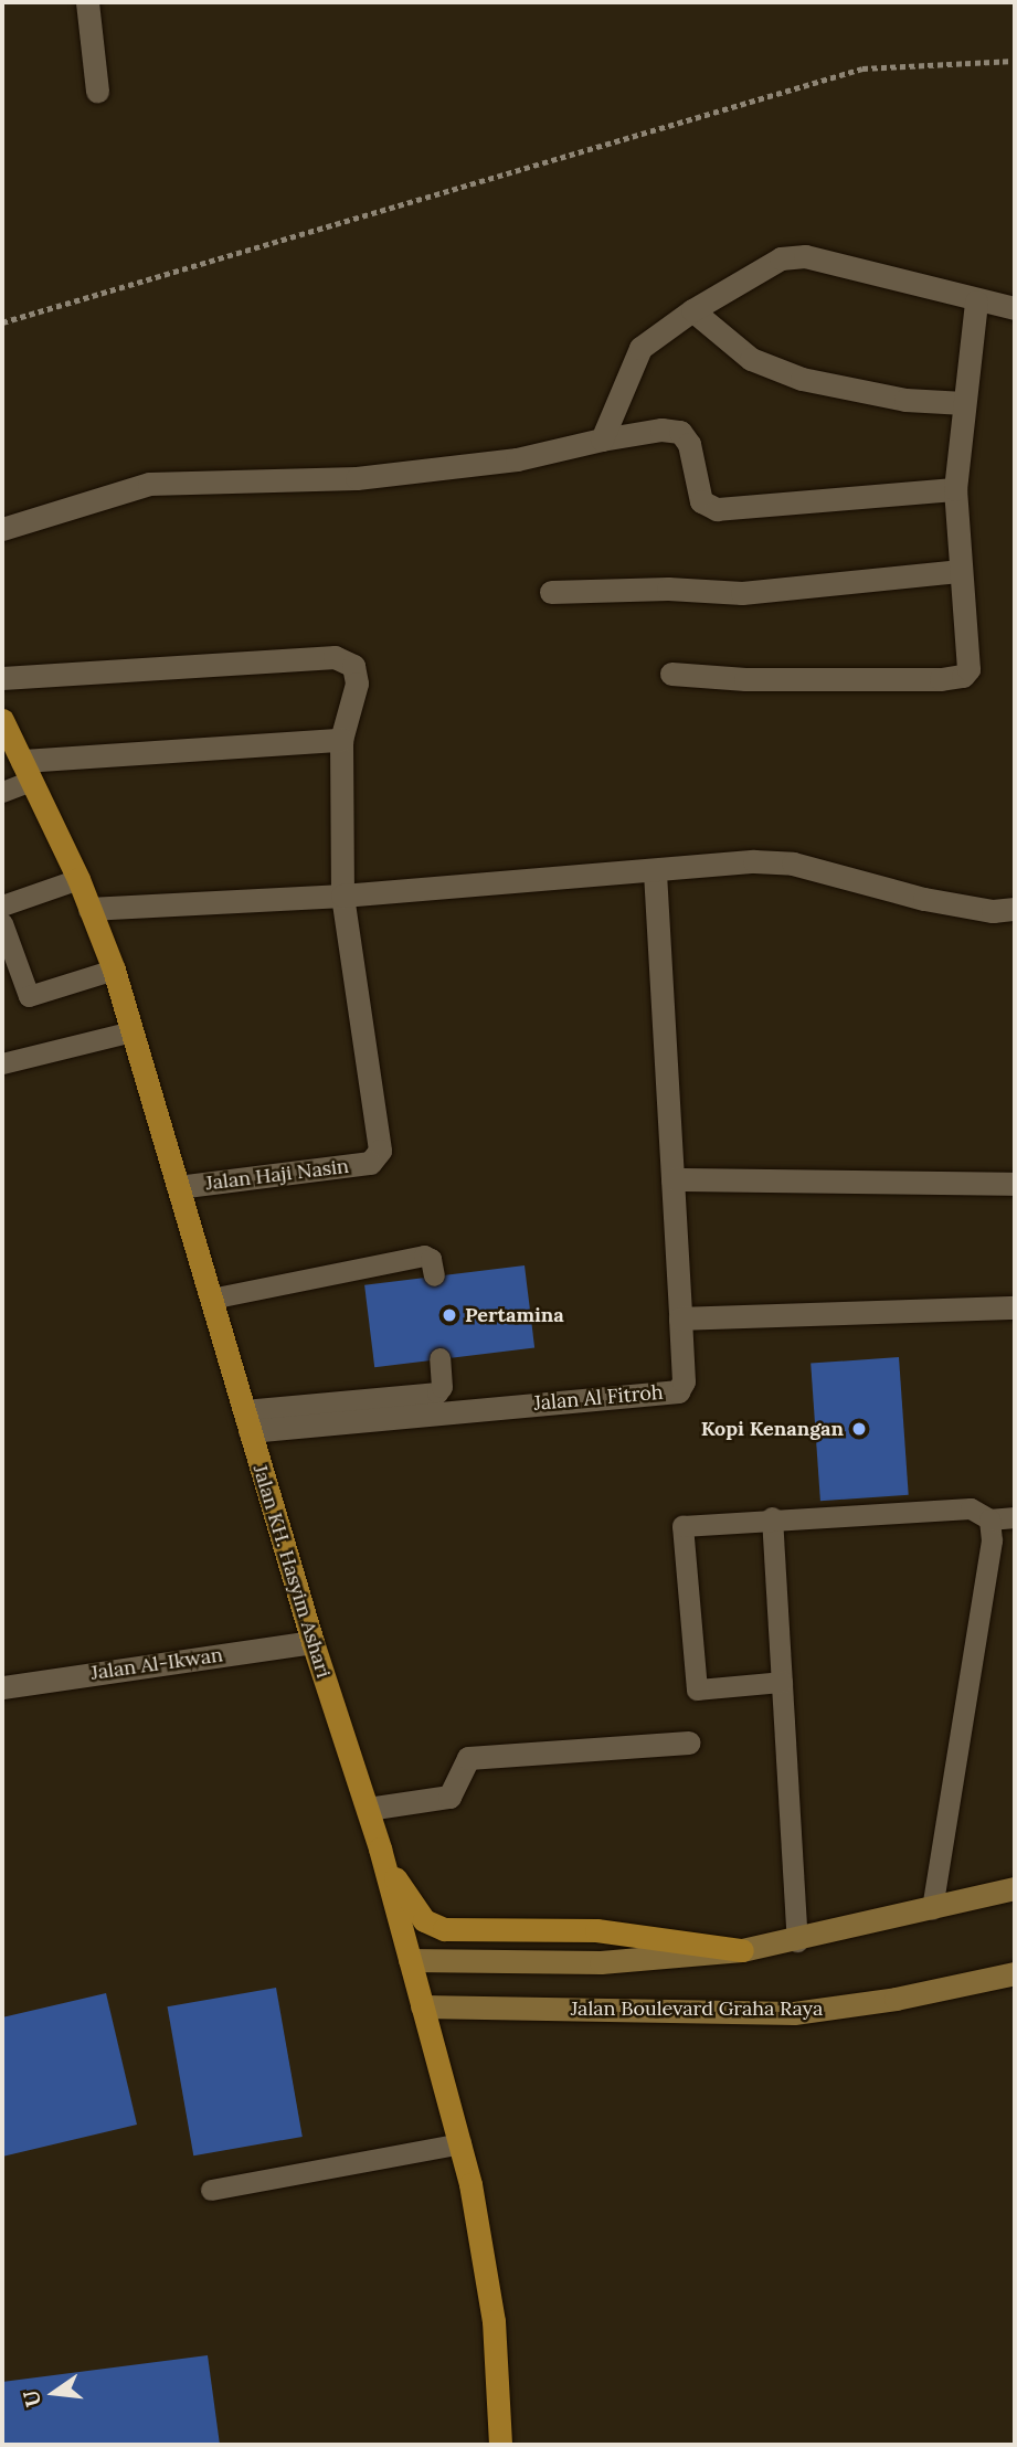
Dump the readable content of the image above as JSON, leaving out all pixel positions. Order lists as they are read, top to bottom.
{
  "streets": {
    "main road": ["Jalan KH. Hasyim Ashari", "Jalan Boulevard Graha Raya"],
    "street": ["Jalan Haji Nasin", "Jalan Al Fitroh", "Jalan Al-Ikwan"]
  },
  "crossings": [
    ["Jalan Haji Nasin", "Jalan KH. Hasyim Ashari"],
    ["Jalan Al Fitroh", "Jalan KH. Hasyim Ashari"],
    ["Jalan KH. Hasyim Ashari", "Jalan Al-Ikwan"],
    ["Jalan KH. Hasyim Ashari", "Jalan Boulevard Graha Raya"]
  ],
  "places": ["Pertamina", "Kopi Kenangan"],
  "north": "left"
}
